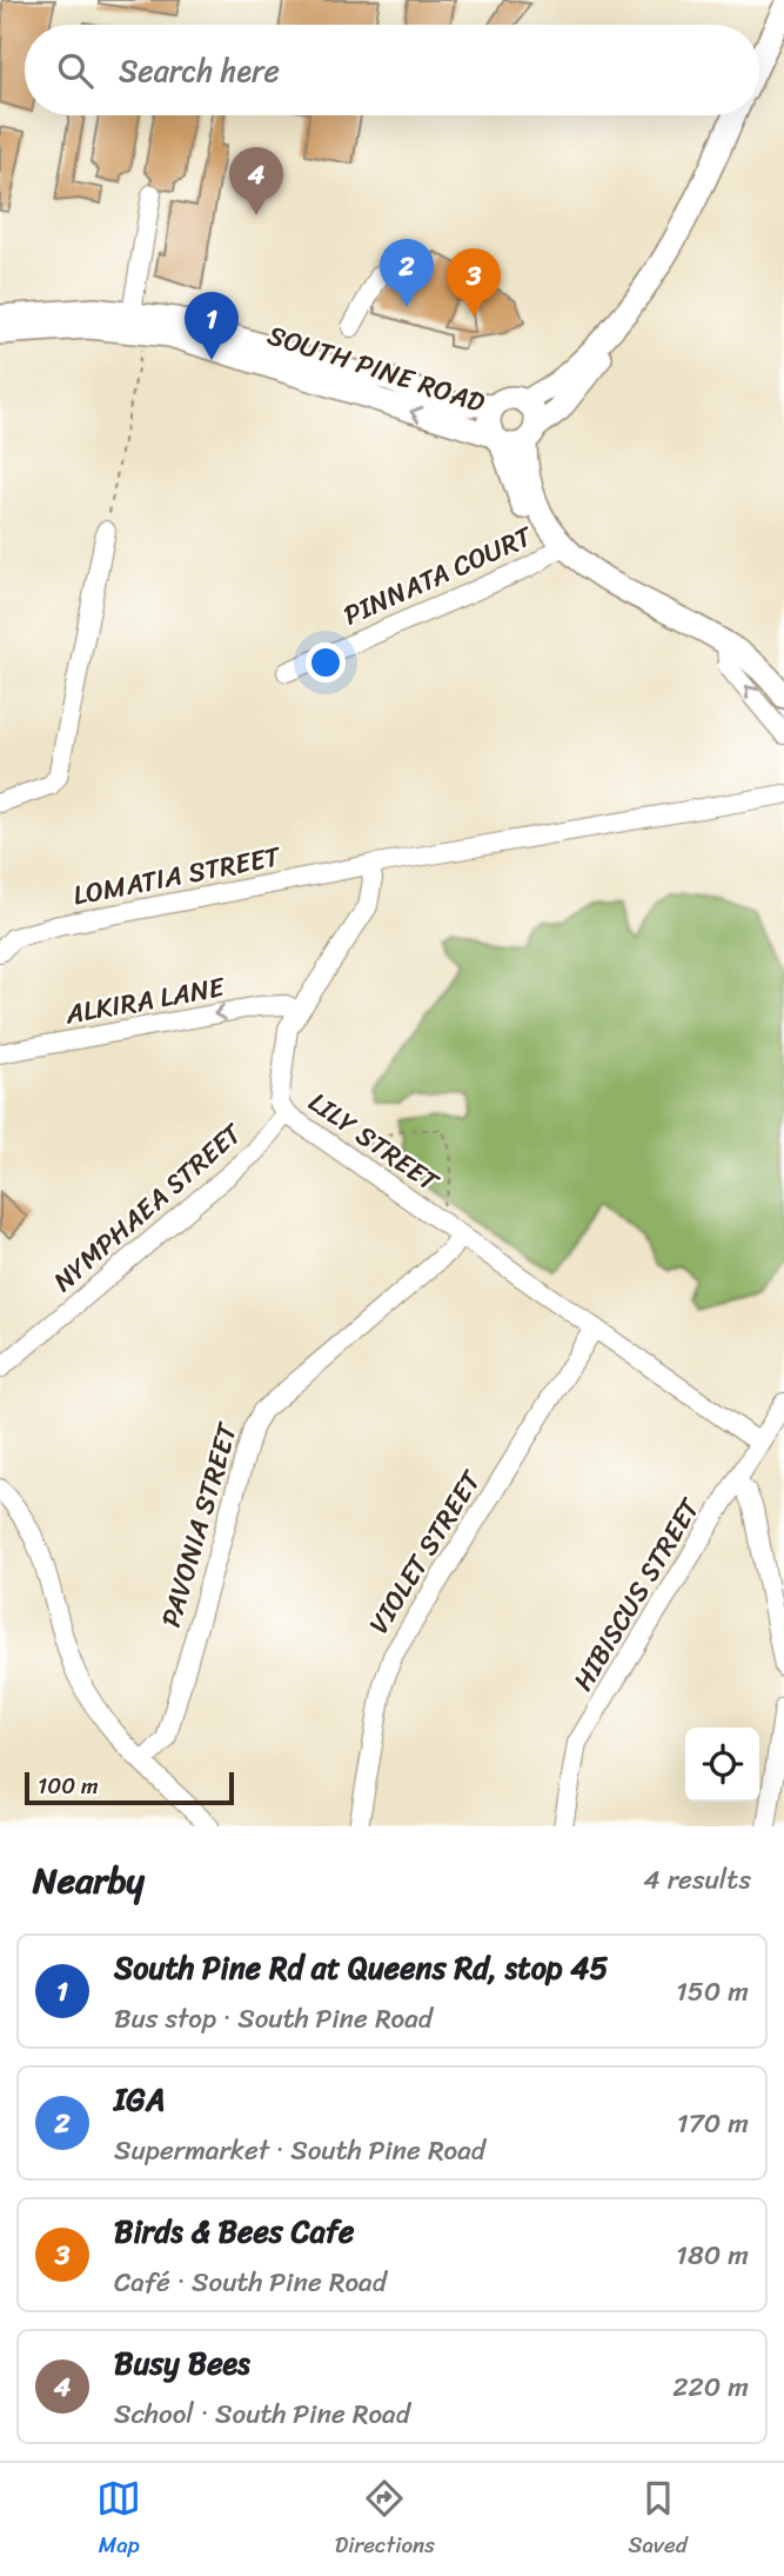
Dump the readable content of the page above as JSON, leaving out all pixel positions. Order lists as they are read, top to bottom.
{
  "streets": {
    "main road": ["SOUTH PINE ROAD"],
    "street": [
      "PINNATA COURT",
      "LOMATIA STREET",
      "ALKIRA LANE",
      "LILY STREET",
      "NYMPHAEA STREET",
      "PAVONIA STREET",
      "VIOLET STREET",
      "HIBISCUS STREET"
    ]
  },
  "crossings": [
    ["SOUTH PINE ROAD", "PINNATA COURT"],
    ["LOMATIA STREET", "LILY STREET"],
    ["ALKIRA LANE", "LILY STREET"],
    ["LILY STREET", "NYMPHAEA STREET"],
    ["LILY STREET", "PAVONIA STREET"],
    ["LILY STREET", "VIOLET STREET"],
    ["LILY STREET", "HIBISCUS STREET"]
  ],
  "one_way": ["ALKIRA LANE"],
  "scale_bar": "100 m",
  "page": {
    "search": "Search here",
    "pins": [
      "4",
      "2",
      "3",
      "1"
    ],
    "scale": "100 m",
    "heading": ["Nearby", "4 results"],
    "list": [
      {
        "mark": "1",
        "name": "South Pine Rd at Queens Rd, stop 45",
        "note": "Bus stop · South Pine Road",
        "value": "150 m"
      },
      {
        "mark": "2",
        "name": "IGA",
        "note": "Supermarket · South Pine Road",
        "value": "170 m"
      },
      {
        "mark": "3",
        "name": "Birds & Bees Cafe",
        "note": "Café · South Pine Road",
        "value": "180 m"
      },
      {
        "mark": "4",
        "name": "Busy Bees",
        "note": "School · South Pine Road",
        "value": "220 m"
      }
    ],
    "nav": ["Map", "Directions", "Saved"]
  }
}
